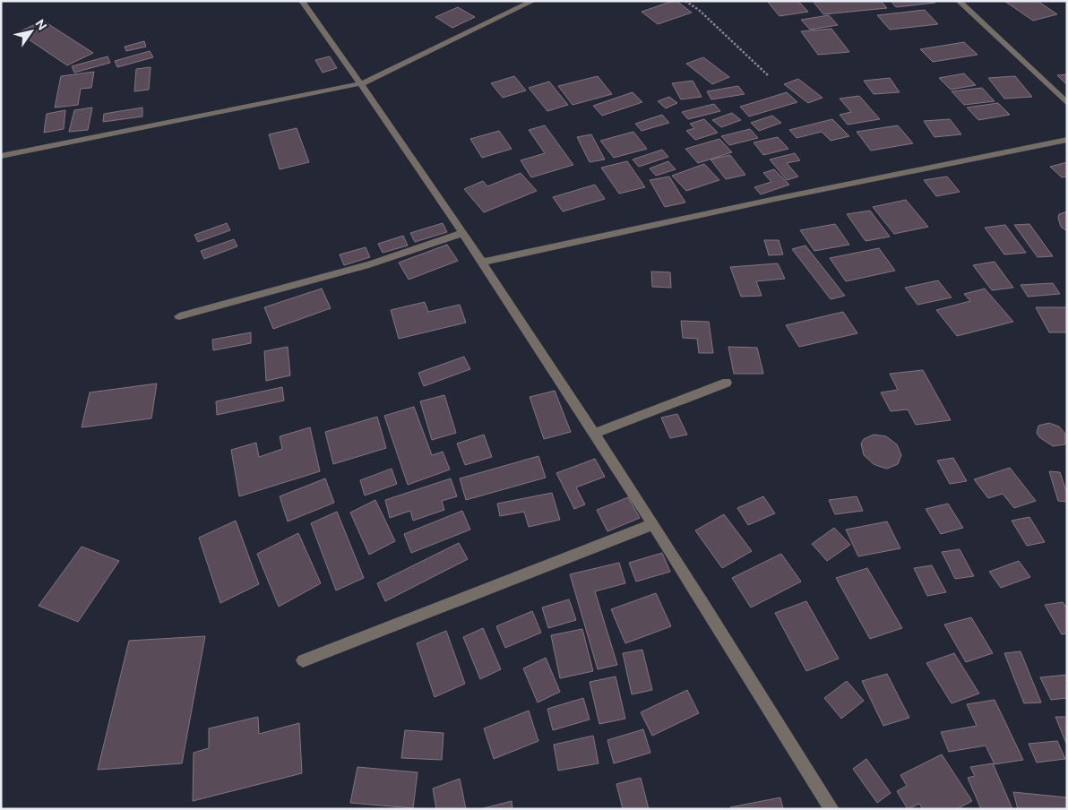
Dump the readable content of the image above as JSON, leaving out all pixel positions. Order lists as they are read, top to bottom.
{
  "north": "top right"
}
